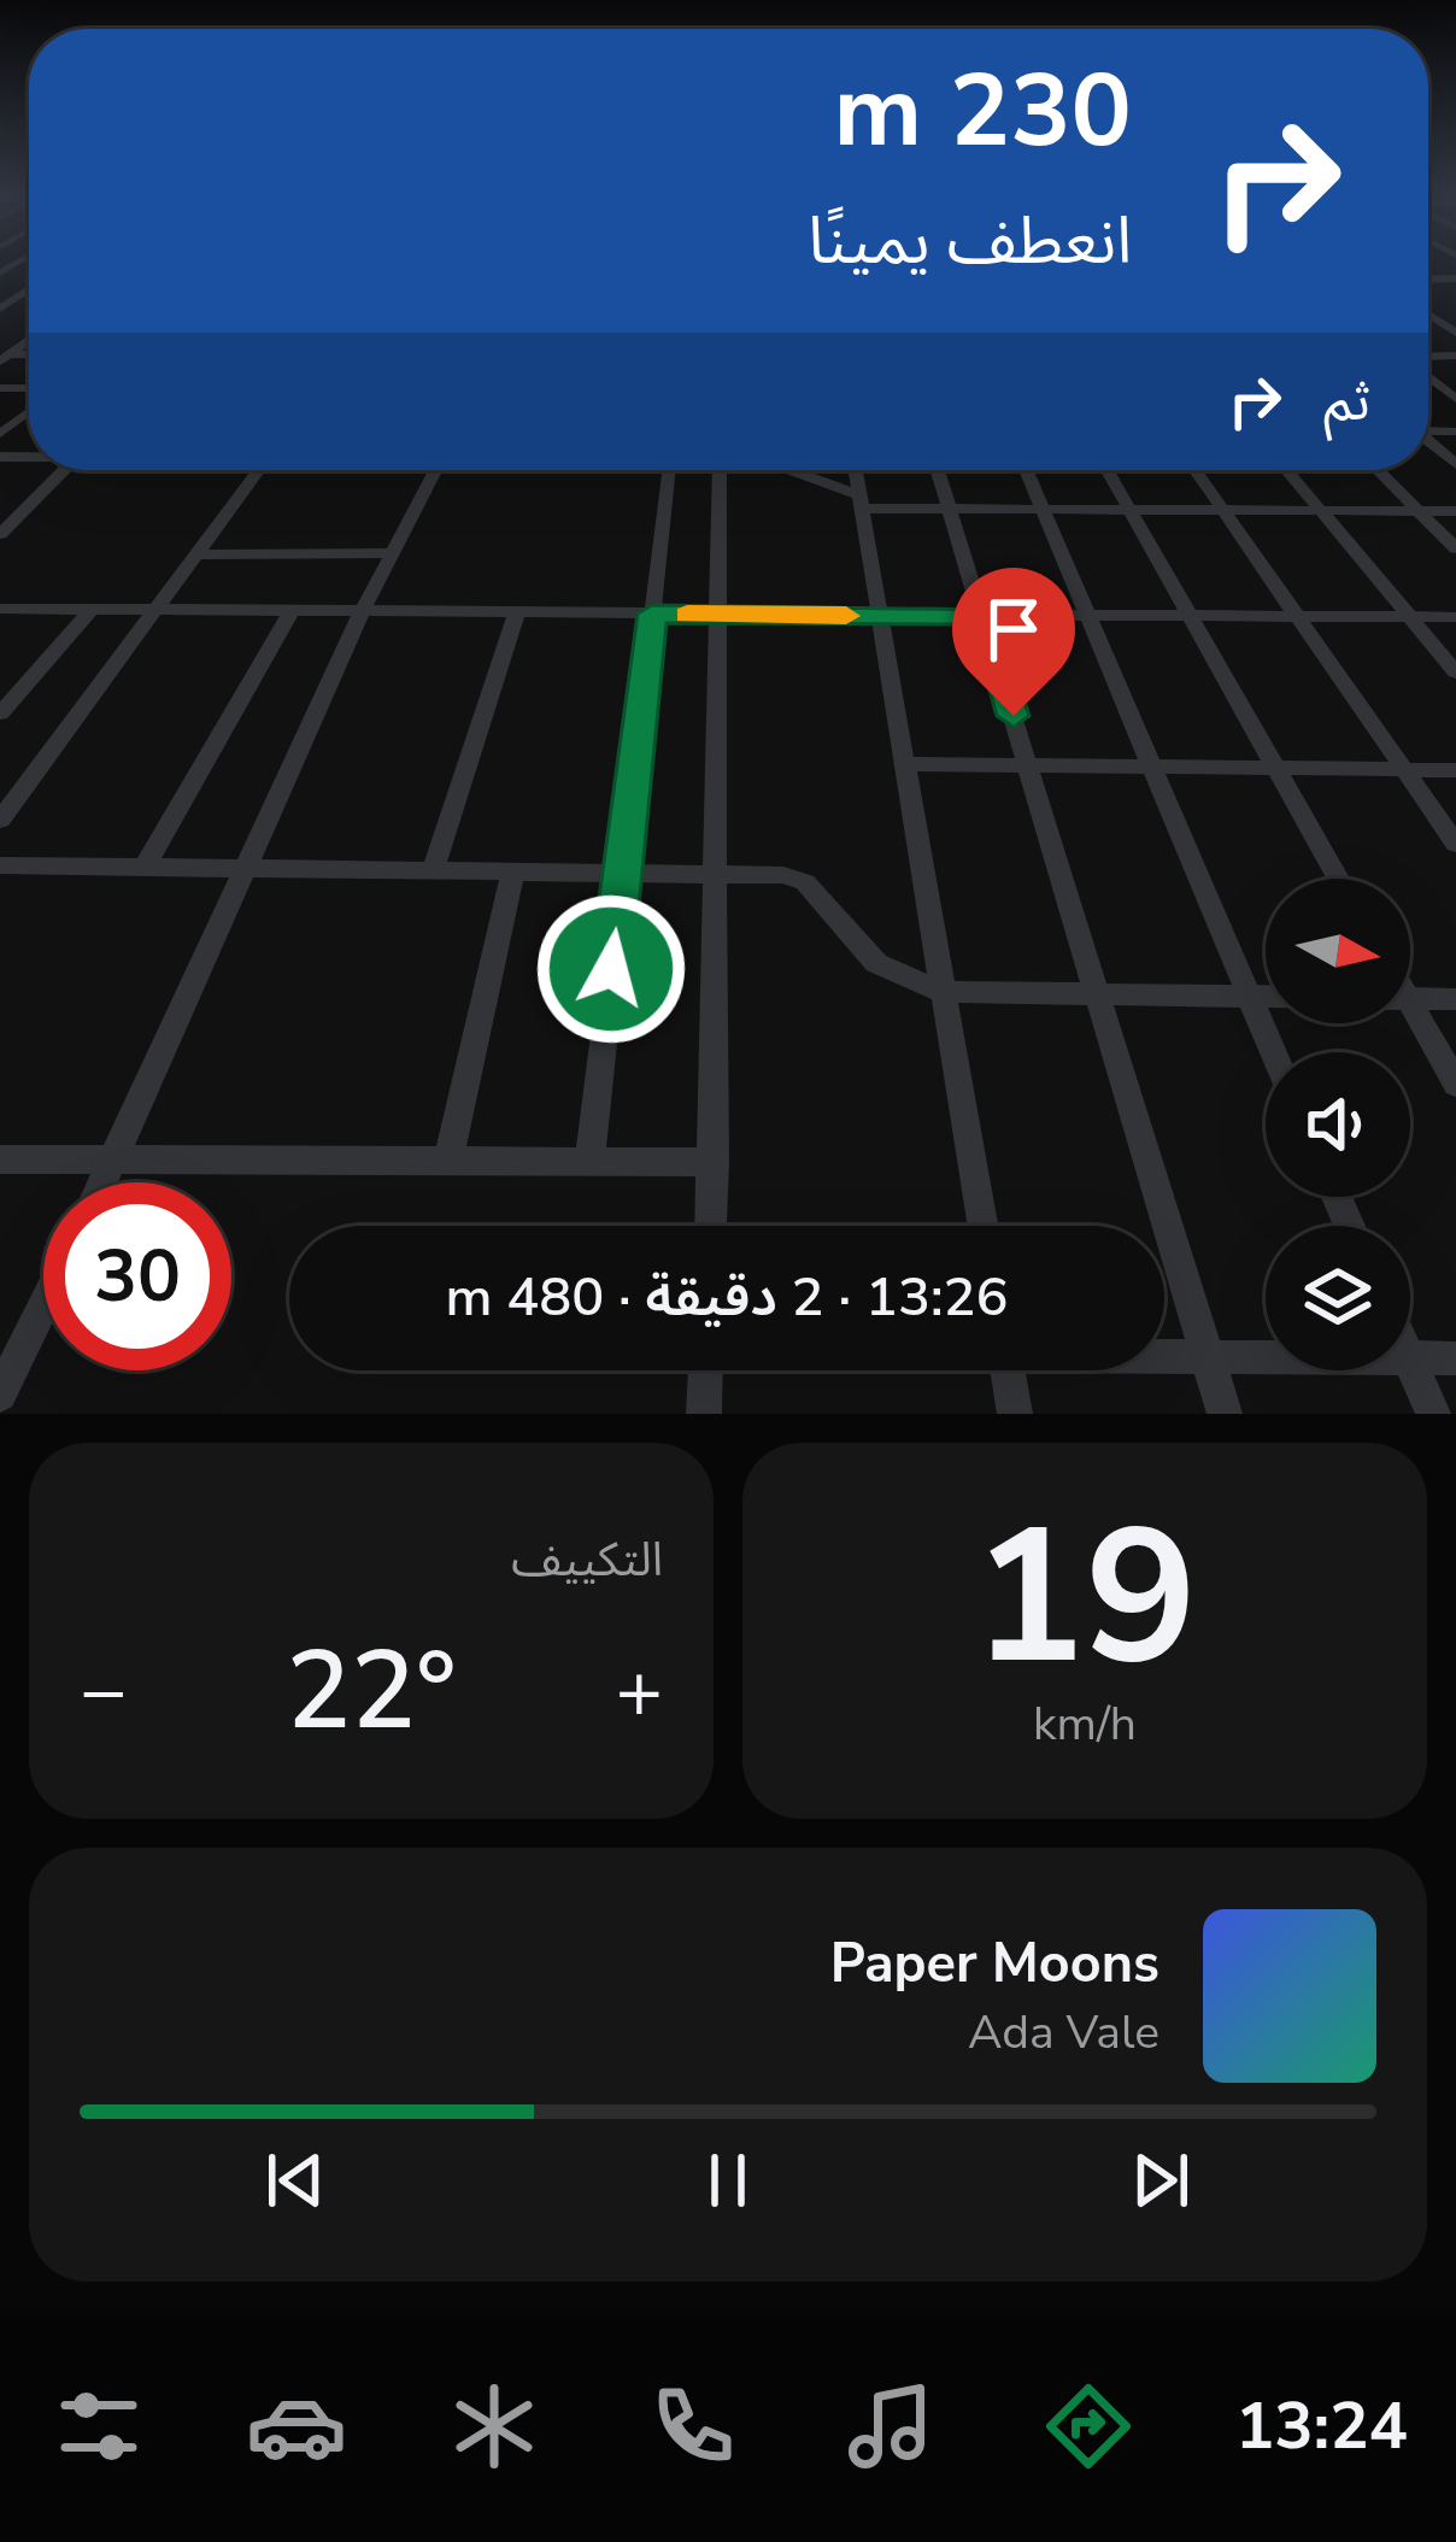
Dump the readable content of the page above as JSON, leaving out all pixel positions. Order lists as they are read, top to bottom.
{
  "north": "right",
  "page": {
    "turn": ["230 m", "انعطف يمينًا"],
    "then": "ثم",
    "limit": "30",
    "trip": "13:26 · 2 دقيقة · 480 m",
    "tile": [
      ["19", "km/h"],
      "التكييف"
    ],
    "heat": ["−", "22°", "+"],
    "song": ["Paper Moons", "Ada Vale"],
    "tabs": "13:24"
  }
}
